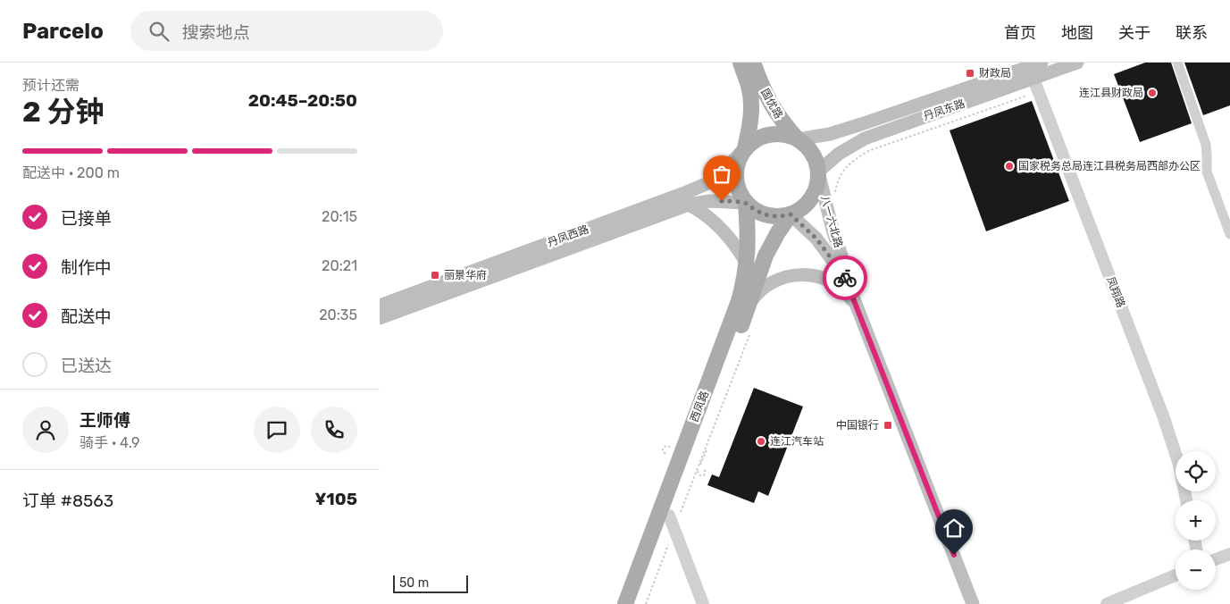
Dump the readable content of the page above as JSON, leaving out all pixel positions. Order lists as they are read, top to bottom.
{
  "streets": {
    "main road": [
      "国优路",
      "丹凤东路",
      "八一六北路",
      "丹凤西路",
      "西凤路"
    ],
    "street": ["凤翔路"]
  },
  "crossings": [
    ["国优路", "丹凤东路"],
    ["国优路", "八一六北路"],
    ["国优路", "丹凤西路"],
    ["国优路", "西凤路"],
    ["丹凤东路", "八一六北路"],
    ["丹凤东路", "丹凤西路"],
    ["丹凤东路", "凤翔路"],
    ["丹凤东路", "西凤路"],
    ["八一六北路", "丹凤西路"],
    ["八一六北路", "西凤路"],
    ["丹凤西路", "西凤路"]
  ],
  "places": {
    "transit": ["财政局", "丽景华府", "中国银行"],
    "other": ["连江县财政局", "国家税务总局连江县税务局西部办公区", "连江汽车站"]
  },
  "scale_bar": "50 m",
  "page": {
    "header": "Parcelo",
    "search": "搜索地点",
    "nav": [
      "首页",
      "地图",
      "关于",
      "联系"
    ],
    "heading": ["2 分钟", "预计还需", "20:45–20:50"],
    "panel": [
      "王师傅",
      "骑手 · 4.9",
      "订单 #8563",
      "¥105"
    ],
    "bar": "配送中 · 200 m",
    "list": [
      ["已接单", "20:15"],
      ["制作中", "20:21"],
      ["配送中", "20:35"],
      "已送达"
    ],
    "map_buttons": ["+", "−"],
    "scale": "50 m"
  }
}
